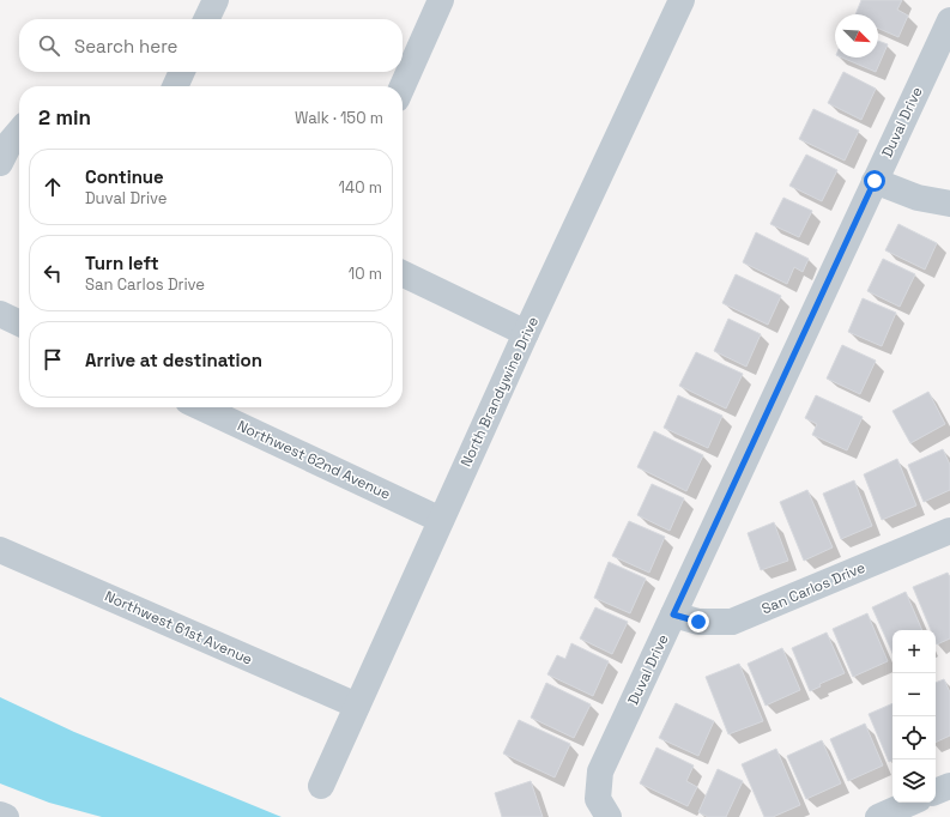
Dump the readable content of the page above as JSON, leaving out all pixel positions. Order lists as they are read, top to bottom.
{
  "streets": {
    "street": [
      "Duval Drive",
      "North Brandywine Drive",
      "Northwest 62nd Avenue",
      "San Carlos Drive",
      "Northwest 61st Avenue"
    ]
  },
  "crossings": [
    ["Duval Drive", "San Carlos Drive"],
    ["North Brandywine Drive", "Northwest 62nd Avenue"],
    ["North Brandywine Drive", "Northwest 61st Avenue"]
  ],
  "north": "bottom right",
  "page": {
    "search": "Search here",
    "heading": ["2 min", "Walk · 150 m"],
    "list": [
      ["Continue", "Duval Drive", "140 m"],
      ["Turn left", "San Carlos Drive", "10 m"],
      "Arrive at destination"
    ],
    "map_buttons": ["+", "−"]
  }
}
